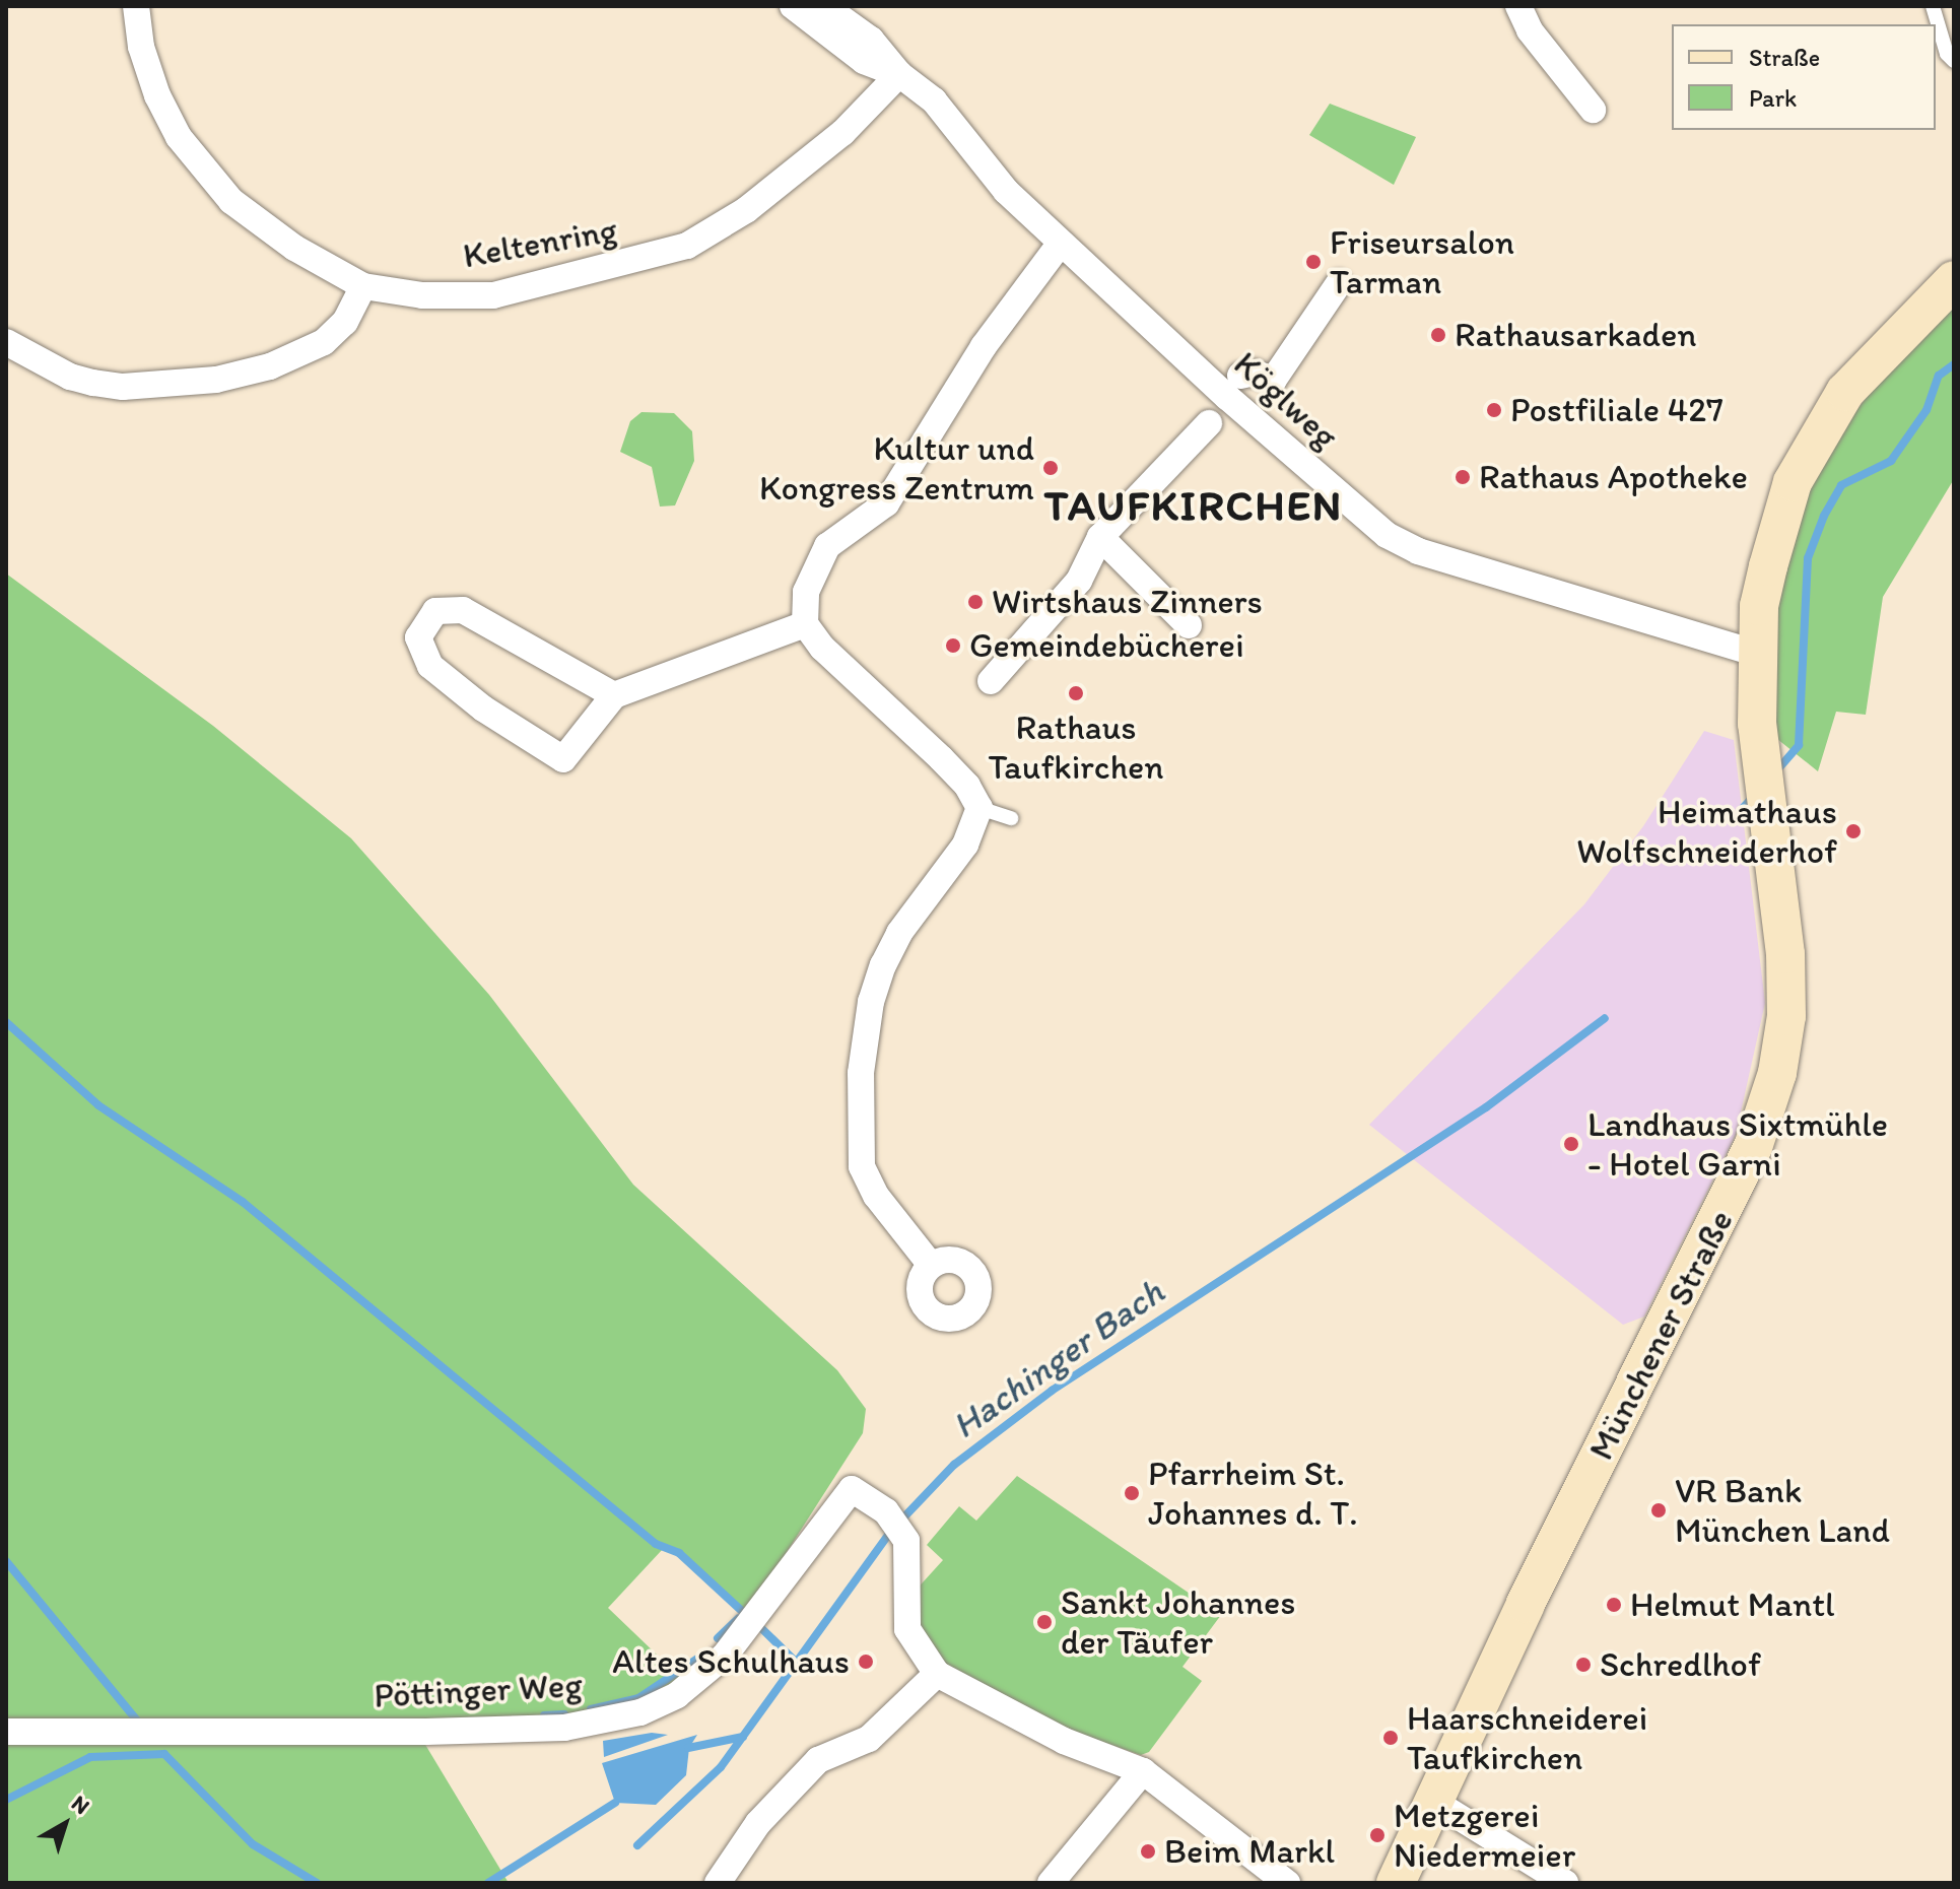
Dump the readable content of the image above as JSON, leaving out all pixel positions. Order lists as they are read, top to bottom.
{
  "streets": {
    "main road": ["Münchener Straße"],
    "street": ["Keltenring", "Köglweg", "Pöttinger Weg"]
  },
  "crossings": [
    ["Keltenring", "Köglweg"],
    ["Köglweg", "Münchener Straße"]
  ],
  "districts": ["TAUFKIRCHEN"],
  "water": ["Hachinger Bach"],
  "places": [
    "Friseursalon Tarman",
    "Rathausarkaden",
    "Postfiliale 427",
    "Kultur und Kongress Zentrum",
    "Rathaus Apotheke",
    "Wirtshaus Zinners",
    "Gemeindebücherei",
    "Rathaus Taufkirchen",
    "Heimathaus Wolfschneiderhof",
    "Landhaus Sixtmühle - Hotel Garni",
    "Pfarrheim St. Johannes d. T.",
    "VR Bank München Land",
    "Helmut Mantl",
    "Sankt Johannes der Täufer",
    "Altes Schulhaus",
    "Schredlhof",
    "Haarschneiderei Taufkirchen",
    "Metzgerei Niedermeier",
    "Beim Markl"
  ],
  "legend": ["Straße", "Park"],
  "north": "top right"
}
